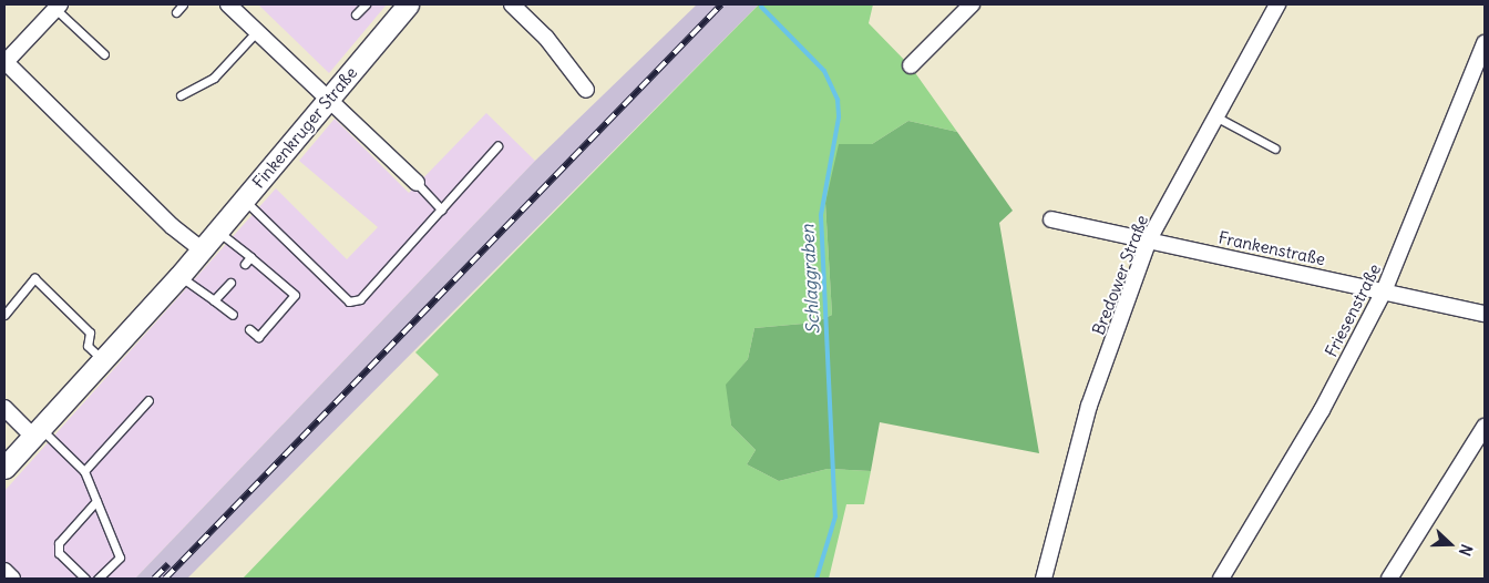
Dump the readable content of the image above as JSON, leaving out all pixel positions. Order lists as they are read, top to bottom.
{
  "streets": {
    "street": [
      "Finkenkruger Straße",
      "Frankenstraße",
      "Bredower Straße",
      "Friesenstraße"
    ]
  },
  "crossings": [
    ["Frankenstraße", "Bredower Straße"],
    ["Frankenstraße", "Friesenstraße"]
  ],
  "water": ["Schlaggraben"],
  "north": "right"
}
